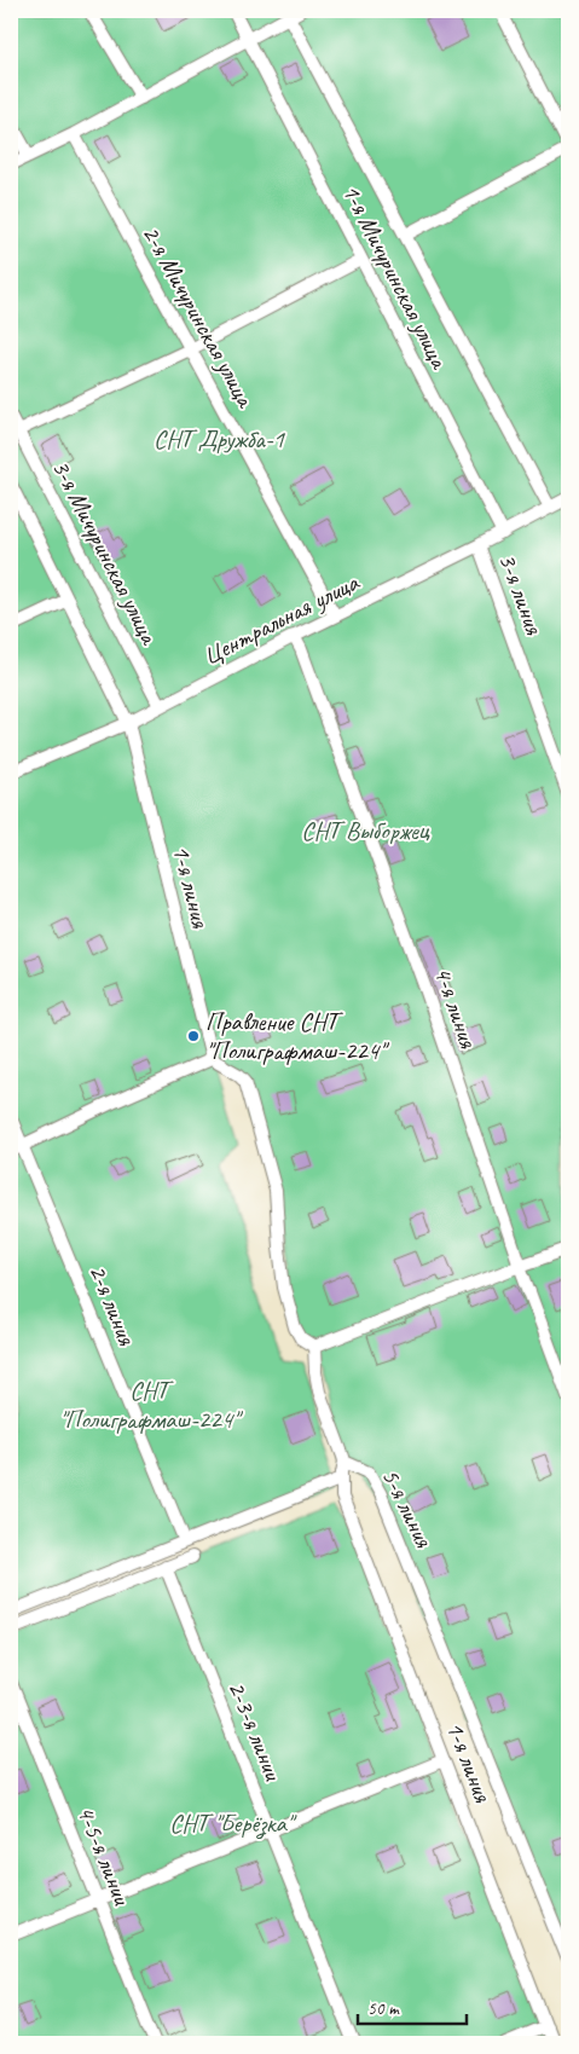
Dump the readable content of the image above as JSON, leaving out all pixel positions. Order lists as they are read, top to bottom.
{
  "streets": {
    "street": [
      "1-я Мичуринская улица",
      "2-я Мичуринская улица",
      "3-я Мичуринская улица",
      "3-я линия",
      "Центральная улица",
      "1-я линия",
      "4-я линия",
      "2-я линия",
      "5-я линия",
      "2-3-я линии",
      "4-5-я линии"
    ]
  },
  "crossings": [
    ["1-я Мичуринская улица", "Центральная улица"],
    ["2-я Мичуринская улица", "Центральная улица"],
    ["3-я Мичуринская улица", "Центральная улица"],
    ["3-я линия", "Центральная улица"],
    ["Центральная улица", "1-я линия"],
    ["Центральная улица", "4-я линия"]
  ],
  "parks": [
    "СНТ Дружба-1",
    "СНТ Выборжец",
    "СНТ \"Полиграфмаш-224\"",
    "СНТ \"Берёзка\""
  ],
  "places": ["Правление СНТ \"Полиграфмаш-224\""],
  "scale_bar": "50 m"
}
